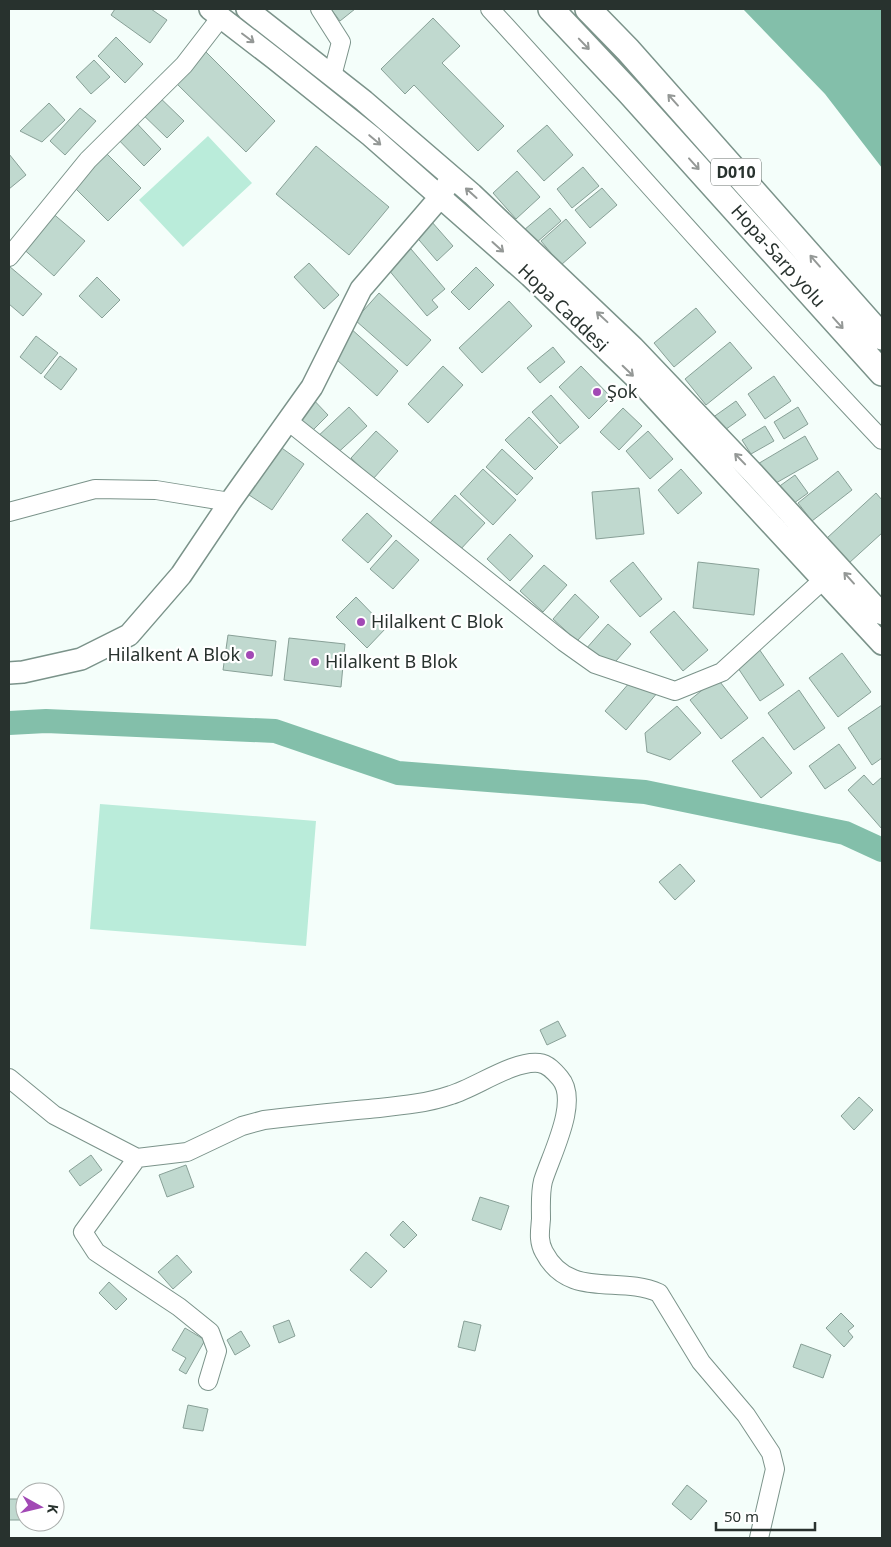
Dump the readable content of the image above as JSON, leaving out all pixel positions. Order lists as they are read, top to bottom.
{
  "streets": {
    "highway": ["D010", "Hopa-Sarp yolu"],
    "main road": ["Hopa Caddesi"]
  },
  "places": [
    "Şok",
    "Hilalkent C Blok",
    "Hilalkent A Blok",
    "Hilalkent B Blok"
  ],
  "scale_bar": "50 m",
  "north": "right"
}
